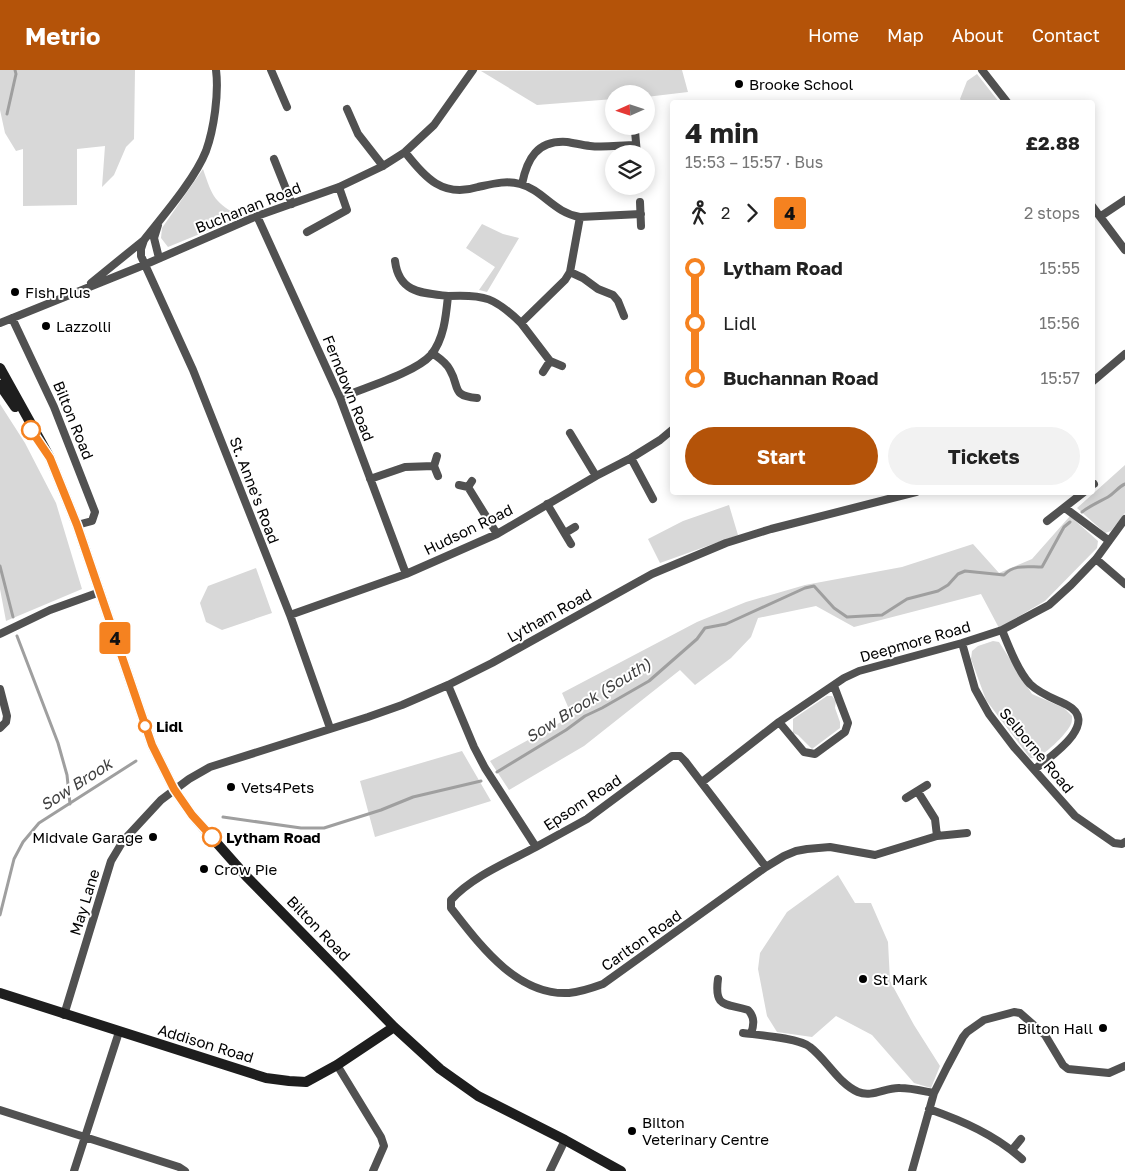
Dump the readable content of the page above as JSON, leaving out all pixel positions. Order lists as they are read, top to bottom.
{
  "streets": {
    "main road": ["Bilton Road", "Addison Road"],
    "street": [
      "Buchanan Road",
      "Ferndown Road",
      "St. Anne's Road",
      "Hudson Road",
      "Lytham Road",
      "Deepmore Road",
      "Selborne Road",
      "Epsom Road",
      "May Lane",
      "Carlton Road"
    ]
  },
  "crossings": [
    ["Buchanan Road", "Ferndown Road"],
    ["Buchanan Road", "Bilton Road"],
    ["Buchanan Road", "St. Anne's Road"],
    ["Ferndown Road", "Hudson Road"],
    ["Bilton Road", "Lytham Road"],
    ["Bilton Road", "May Lane"],
    ["Bilton Road", "Addison Road"],
    ["St. Anne's Road", "Hudson Road"],
    ["St. Anne's Road", "Lytham Road"],
    ["Lytham Road", "Epsom Road"],
    ["Lytham Road", "May Lane"],
    ["Deepmore Road", "Selborne Road"],
    ["Deepmore Road", "Epsom Road"],
    ["Epsom Road", "Carlton Road"],
    ["May Lane", "Addison Road"]
  ],
  "water": ["Sow Brook (South)", "Sow Brook"],
  "places": [
    "Brooke School",
    "Fish Plus",
    "Lazzolli",
    "Lidl",
    "Vets4Pets",
    "Midvale Garage",
    "Lytham Road",
    "Crow Pie",
    "St Mark",
    "Bilton Hall",
    "Bilton Veterinary Centre"
  ],
  "lines": ["bus line 4"],
  "north": "left",
  "page": {
    "header": "Metrio",
    "nav": [
      "Home",
      "Map",
      "About",
      "Contact"
    ],
    "on_map": "4",
    "heading": ["4 min", "15:53 – 15:57 · Bus", "£2.88"],
    "legs": ["2", "4", "2 stops"],
    "list": [
      {
        "name": "Lytham Road",
        "value": "15:55"
      },
      {
        "name": "Lidl",
        "value": "15:56"
      },
      {
        "name": "Buchannan Road",
        "value": "15:57"
      }
    ],
    "buttons": ["Start", "Tickets"]
  }
}
